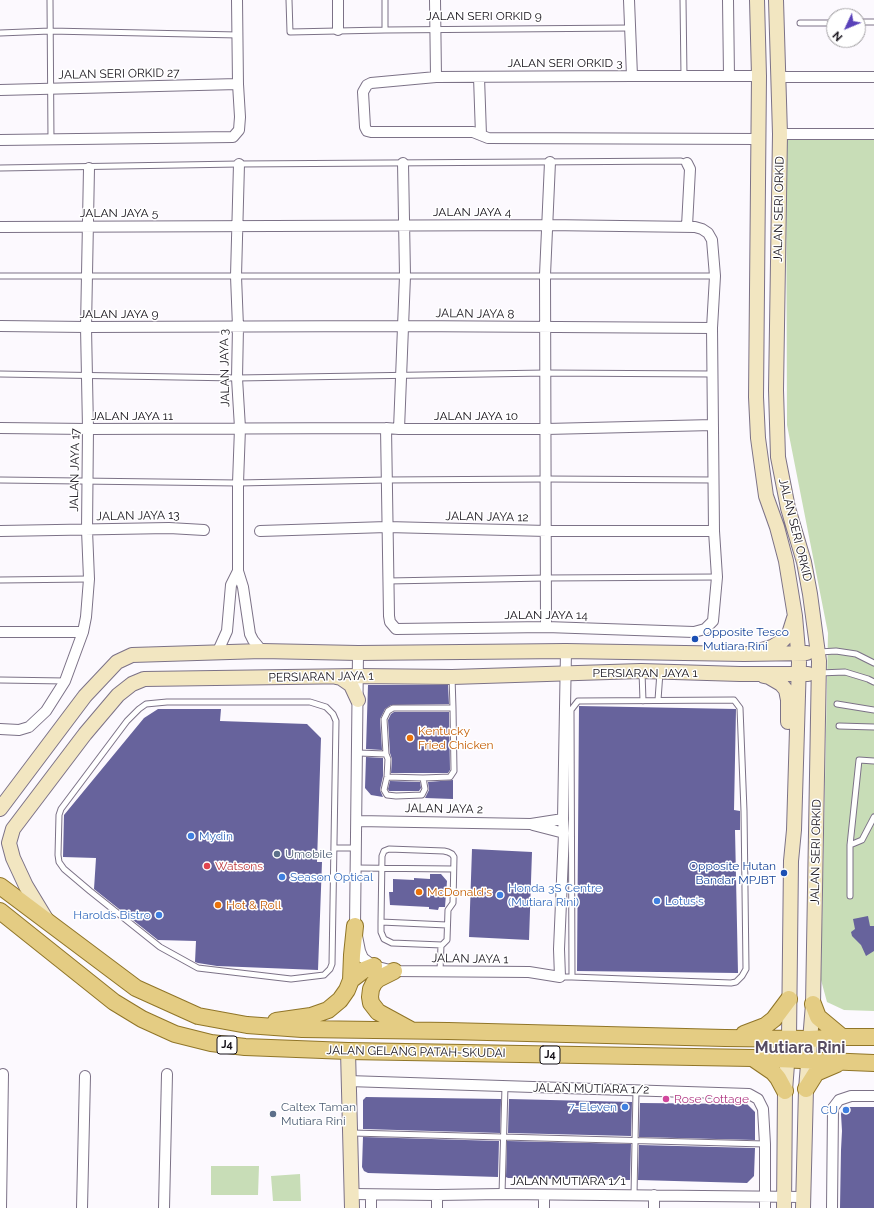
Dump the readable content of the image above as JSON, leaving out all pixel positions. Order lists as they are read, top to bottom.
{
  "streets": {
    "main road": [
      "JALAN SERI ORKID",
      "PERSIARAN JAYA 1",
      "J4",
      "JALAN GELANG PATAH-SKUDAI"
    ],
    "street": [
      "JALAN SERI ORKID 3",
      "JALAN SERI ORKID 27",
      "JALAN JAYA 4",
      "JALAN JAYA 5",
      "JALAN JAYA 9",
      "JALAN JAYA 8",
      "JALAN JAYA 3",
      "JALAN JAYA 11",
      "JALAN JAYA 10",
      "JALAN JAYA 17",
      "JALAN JAYA 13",
      "JALAN JAYA 12",
      "JALAN JAYA 14",
      "JALAN JAYA 2",
      "JALAN JAYA 1",
      "JALAN MUTIARA 1/2",
      "JALAN MUTIARA 1/1"
    ],
    "lane": ["JALAN SERI ORKID 9"]
  },
  "crossings": [
    ["JALAN SERI ORKID 3", "JALAN SERI ORKID"],
    ["JALAN SERI ORKID", "PERSIARAN JAYA 1"],
    ["JALAN SERI ORKID", "JALAN GELANG PATAH-SKUDAI"],
    ["JALAN SERI ORKID", "JALAN MUTIARA 1/1"],
    ["JALAN JAYA 4", "JALAN JAYA 5"],
    ["JALAN JAYA 4", "JALAN JAYA 3"],
    ["JALAN JAYA 5", "JALAN JAYA 3"],
    ["JALAN JAYA 5", "JALAN JAYA 17"],
    ["JALAN JAYA 9", "JALAN JAYA 8"],
    ["JALAN JAYA 9", "JALAN JAYA 3"],
    ["JALAN JAYA 9", "JALAN JAYA 17"],
    ["JALAN JAYA 8", "JALAN JAYA 3"],
    ["JALAN JAYA 3", "JALAN JAYA 11"],
    ["JALAN JAYA 3", "JALAN JAYA 10"],
    ["JALAN JAYA 11", "JALAN JAYA 10"],
    ["JALAN JAYA 11", "JALAN JAYA 17"],
    ["JALAN JAYA 17", "JALAN JAYA 13"],
    ["PERSIARAN JAYA 1", "JALAN GELANG PATAH-SKUDAI"],
    ["JALAN MUTIARA 1/2", "JALAN MUTIARA 1/1"]
  ],
  "districts": ["Mutiara Rini"],
  "places": [
    "Opposite Tesco Mutiara Rini",
    "Kentucky Fried Chicken",
    "Mydin",
    "Umobile",
    "Watsons",
    "Opposite Hutan Bandar MPJBT",
    "Season Optical",
    "McDonald's",
    "Honda 3S Centre (Mutiara Rini)",
    "Lotus's",
    "Hot & Roll",
    "Harolds Bistro",
    "Rose Cottage",
    "7-Eleven",
    "CU",
    "Caltex Taman Mutiara Rini"
  ],
  "north": "bottom left"
}
